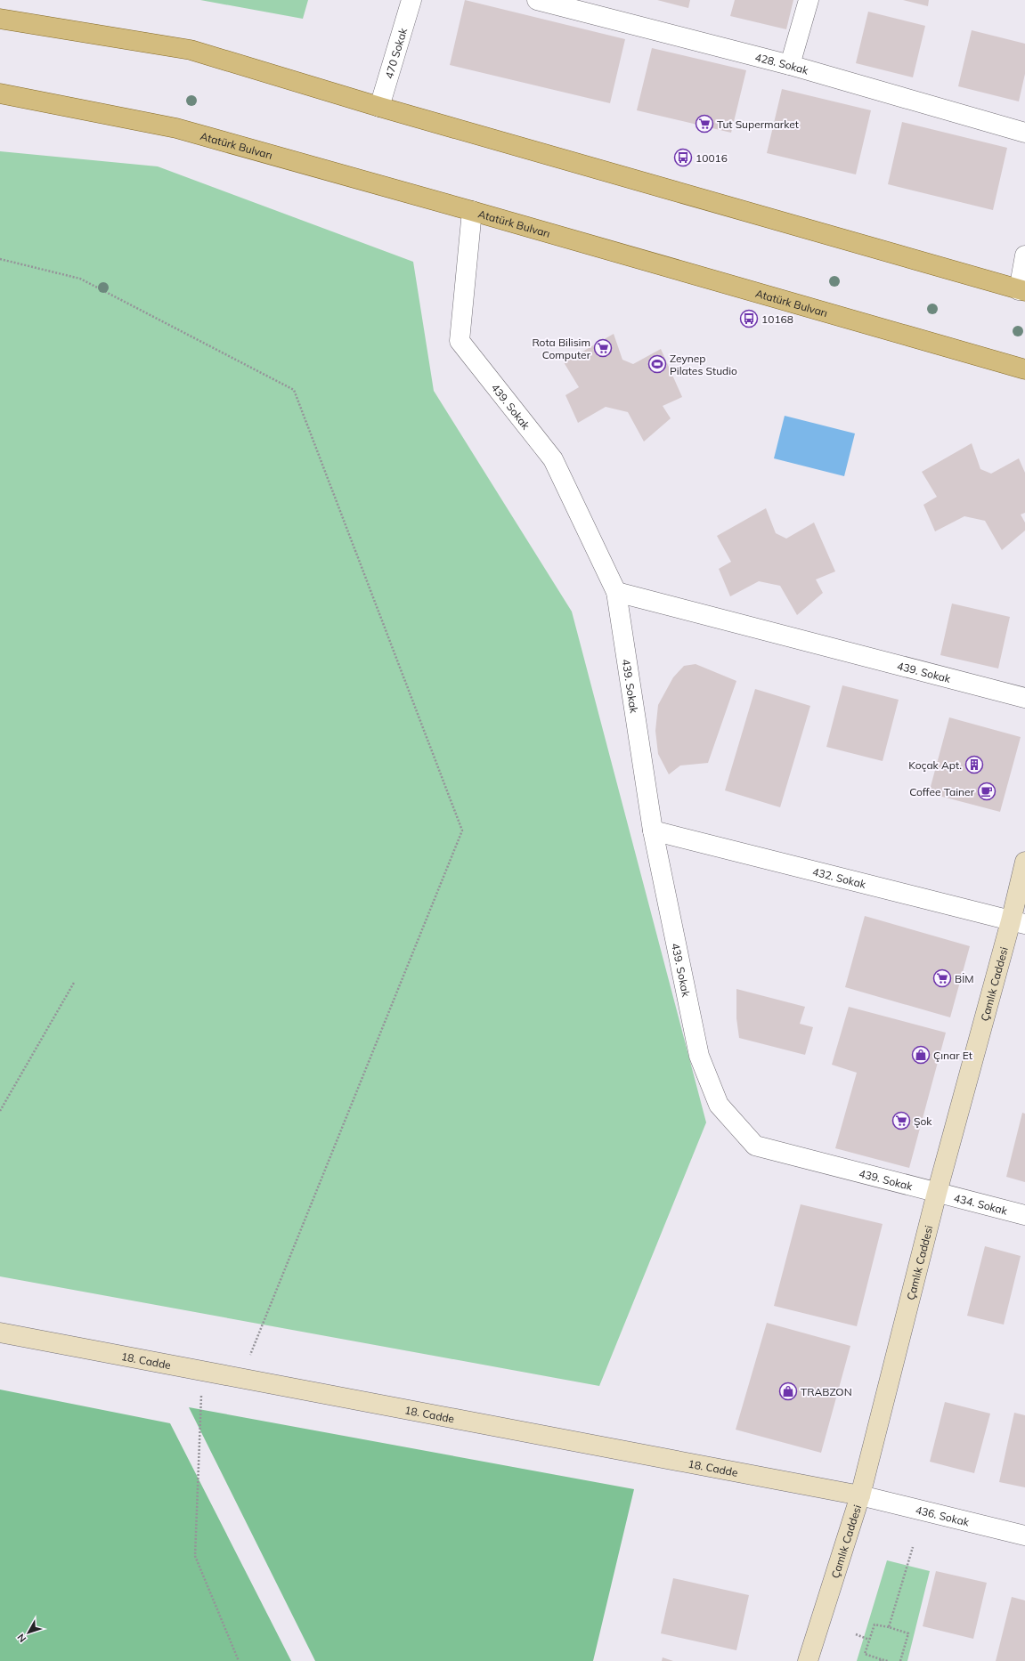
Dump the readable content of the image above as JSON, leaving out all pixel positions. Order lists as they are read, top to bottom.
{
  "streets": {
    "main road": ["Atatürk Bulvarı"],
    "street": [
      "470 Sokak",
      "428. Sokak",
      "439. Sokak",
      "432. Sokak",
      "Çamlık Caddesi",
      "434. Sokak",
      "18. Cadde",
      "436. Sokak"
    ]
  },
  "crossings": [
    ["Atatürk Bulvarı", "439. Sokak"],
    ["439. Sokak", "432. Sokak"],
    ["439. Sokak", "Çamlık Caddesi"],
    ["439. Sokak", "434. Sokak"],
    ["432. Sokak", "Çamlık Caddesi"],
    ["Çamlık Caddesi", "434. Sokak"],
    ["Çamlık Caddesi", "18. Cadde"],
    ["Çamlık Caddesi", "436. Sokak"],
    ["18. Cadde", "436. Sokak"]
  ],
  "places": {
    "supermarket": [
      "Tut Supermarket",
      "Rota Bilisim Computer",
      "BİM",
      "Şok"
    ],
    "bus stop": ["10016", "10168"],
    "sports": ["Zeynep Pilates Studio"],
    "building": ["Koçak Apt."],
    "cafe": ["Coffee Tainer"],
    "shop": ["Çınar Et", "TRABZON"]
  },
  "north": "bottom left"
}
